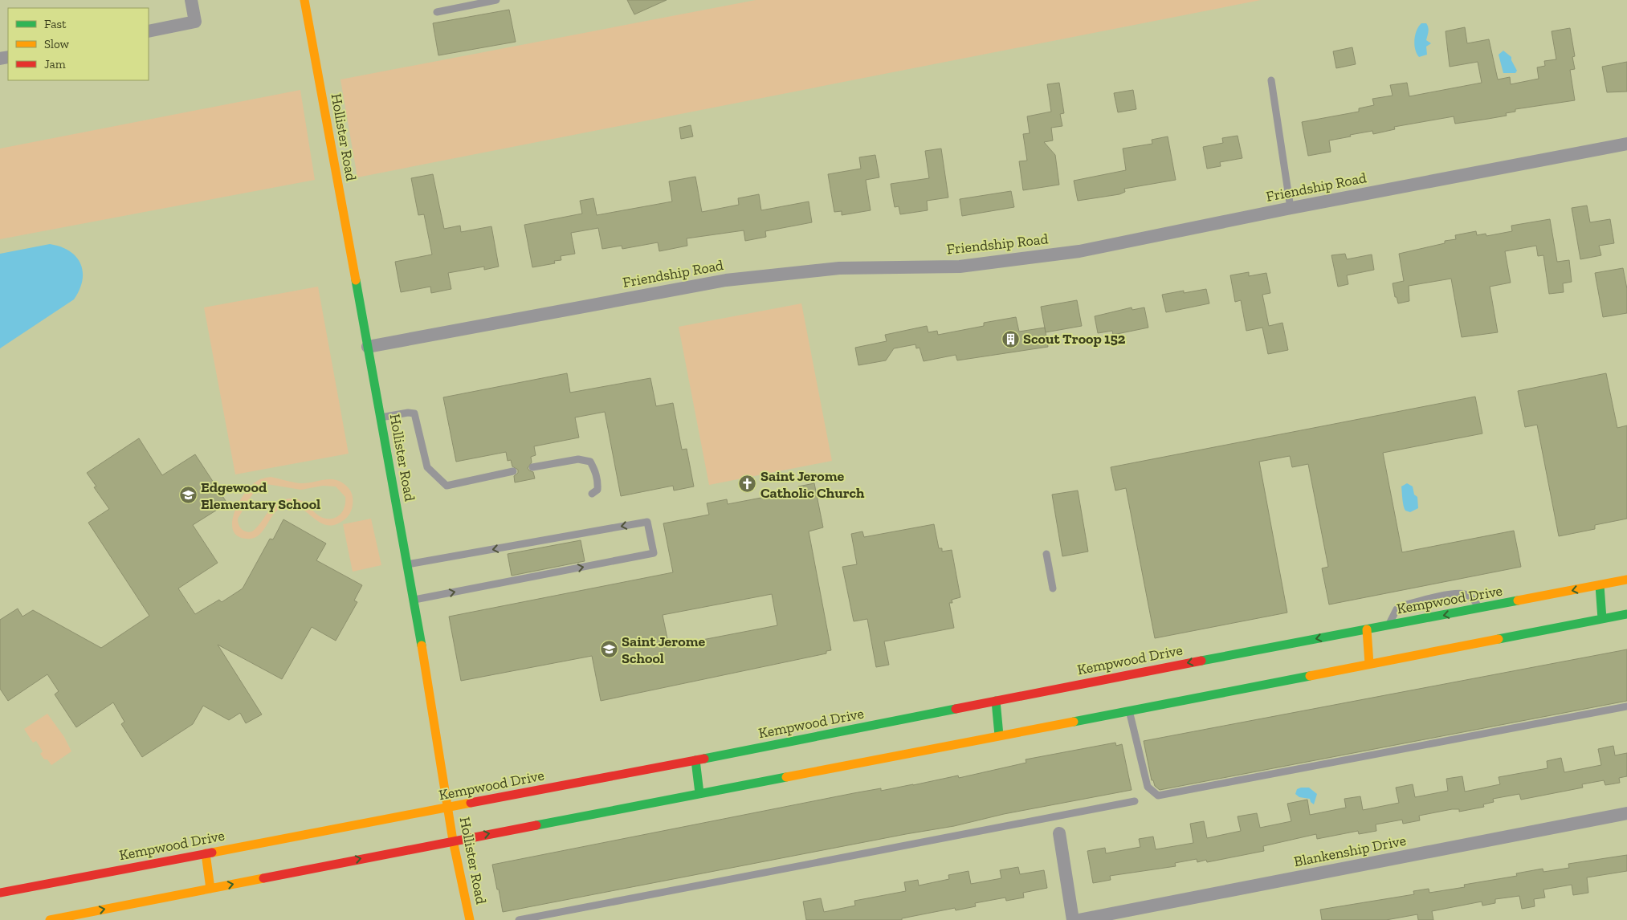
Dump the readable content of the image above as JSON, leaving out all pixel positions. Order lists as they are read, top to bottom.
{
  "streets": {
    "main road": ["Hollister Road", "Kempwood Drive"],
    "street": ["Friendship Road", "Blankenship Drive"]
  },
  "crossings": [
    ["Hollister Road", "Friendship Road"],
    ["Hollister Road", "Kempwood Drive"]
  ],
  "places": {
    "building": ["Scout Troop 152"],
    "church": ["Saint Jerome Catholic Church"],
    "school or university": ["Edgewood Elementary School", "Saint Jerome School"]
  },
  "legend": ["Fast", "Slow", "Jam"]
}
